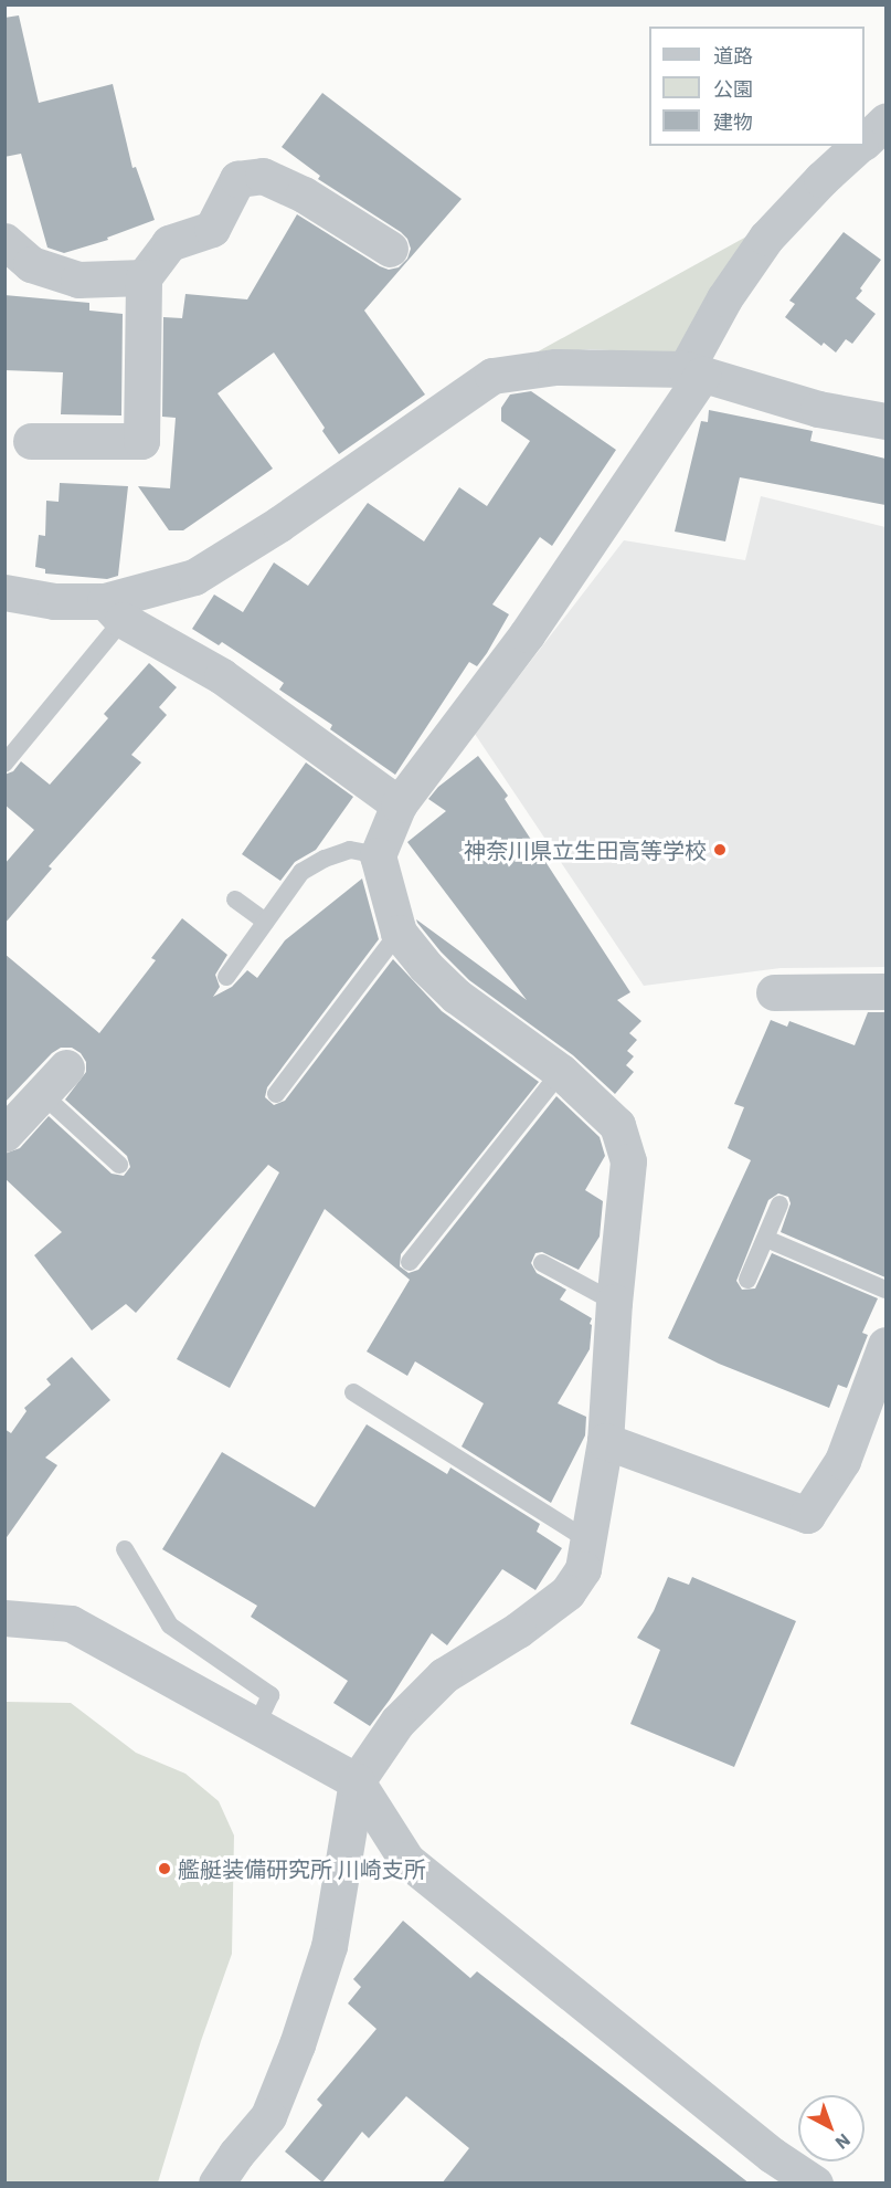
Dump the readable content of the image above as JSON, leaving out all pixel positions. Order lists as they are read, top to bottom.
{
  "places": ["神奈川県立生田高等学校", "艦艇装備研究所 川崎支所"],
  "legend": ["道路", "公園", "建物"],
  "north": "bottom right"
}
